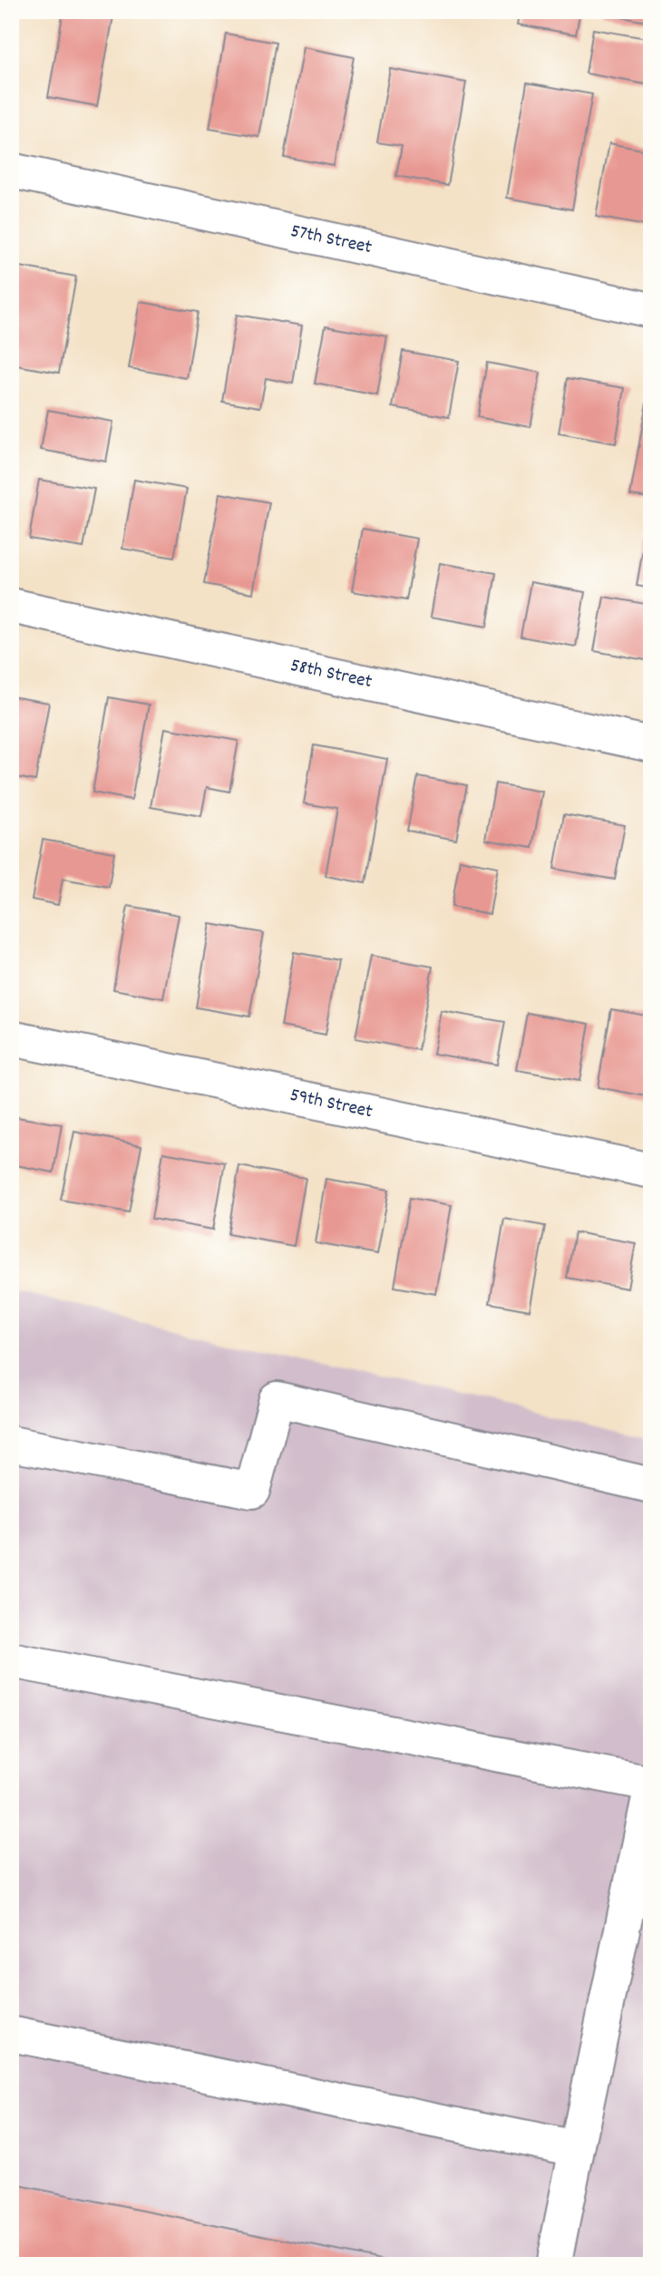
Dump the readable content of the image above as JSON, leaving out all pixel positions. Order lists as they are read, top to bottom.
{
  "streets": {
    "street": ["57th Street", "58th Street", "59th Street"]
  }
}
